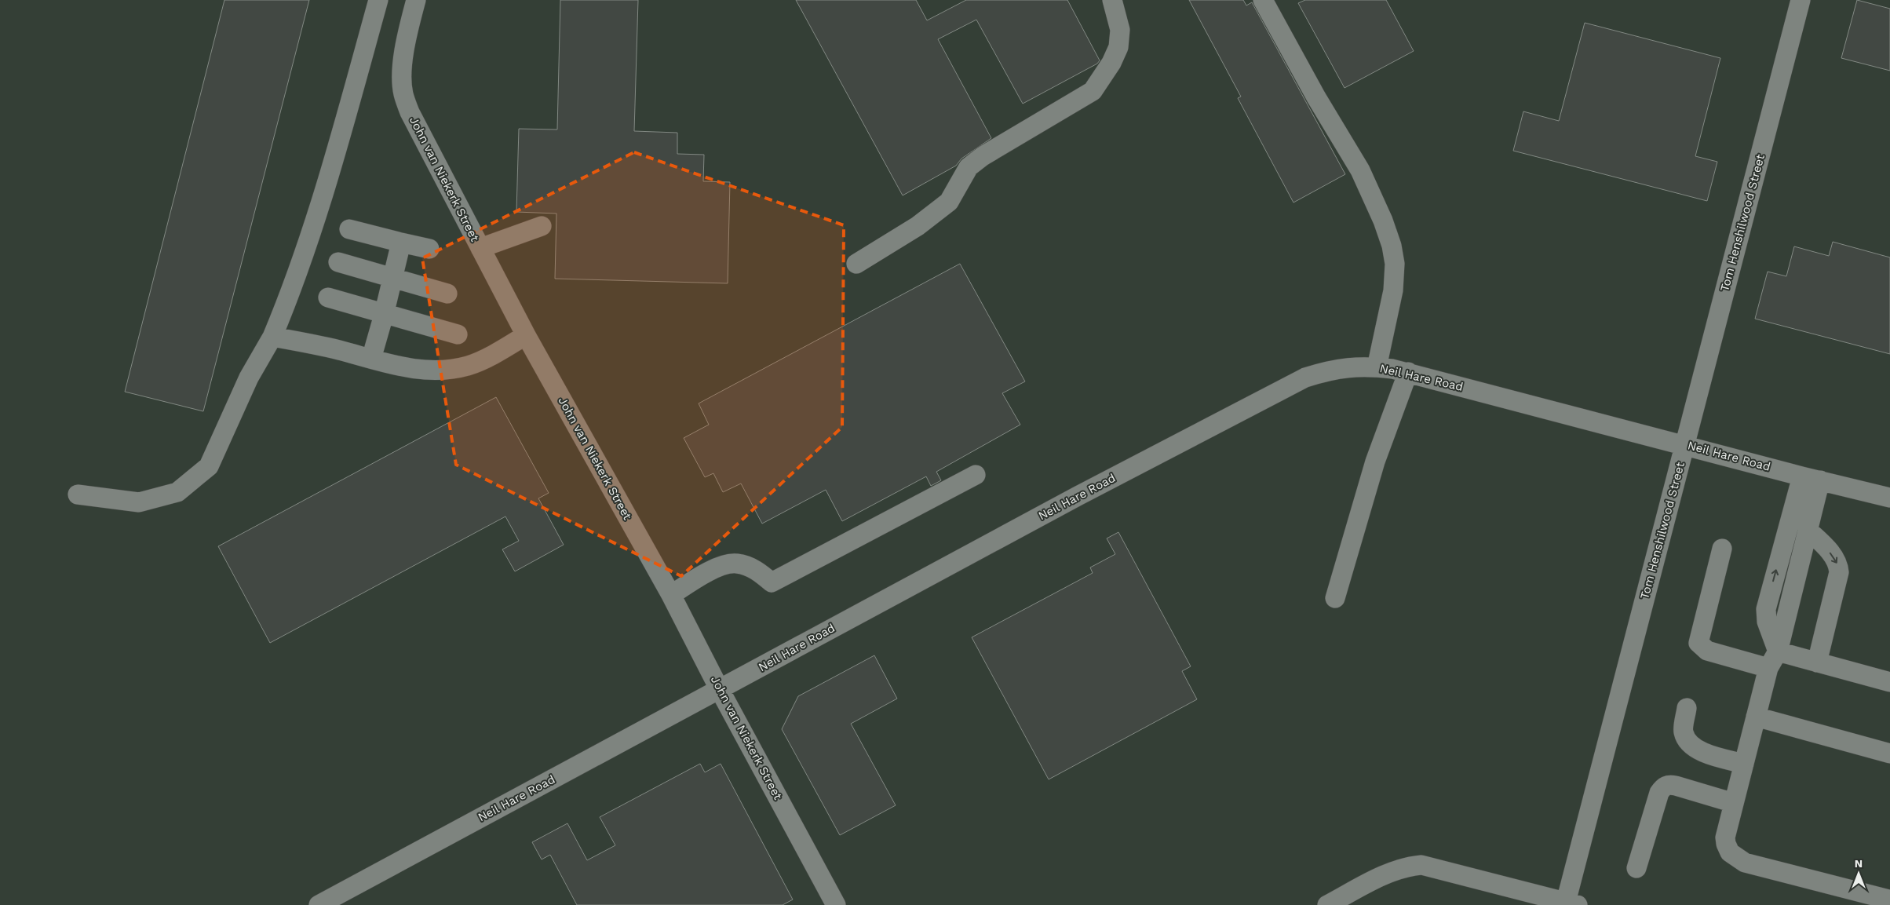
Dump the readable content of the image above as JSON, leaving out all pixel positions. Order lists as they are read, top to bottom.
{
  "streets": {
    "street": ["John van Niekerk Street", "Tom Henshilwood Street", "Neil Hare Road"]
  },
  "crossings": [
    ["John van Niekerk Street", "Neil Hare Road"],
    ["Tom Henshilwood Street", "Neil Hare Road"]
  ],
  "north": "top"
}
